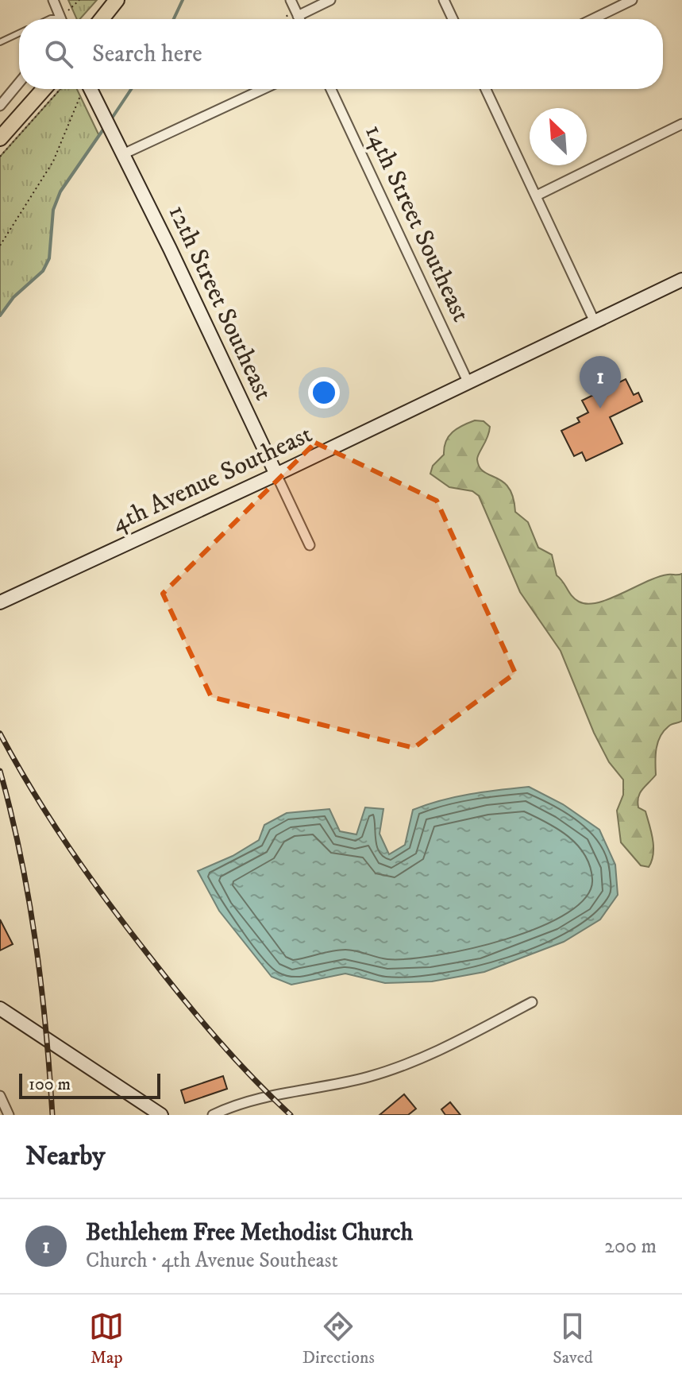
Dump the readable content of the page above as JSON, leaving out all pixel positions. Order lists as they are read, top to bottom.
{
  "streets": {
    "street": ["14th Street Southeast", "12th Street Southeast", "4th Avenue Southeast"]
  },
  "crossings": [
    ["14th Street Southeast", "4th Avenue Southeast"],
    ["12th Street Southeast", "4th Avenue Southeast"]
  ],
  "scale_bar": "100 m",
  "north": "top left",
  "page": {
    "search": "Search here",
    "pins": "1",
    "scale": "100 m",
    "heading": "Nearby",
    "list": [
      {
        "mark": "1",
        "name": "Bethlehem Free Methodist Church",
        "note": "Church · 4th Avenue Southeast",
        "value": "200 m"
      }
    ],
    "nav": ["Map", "Directions", "Saved"]
  }
}
